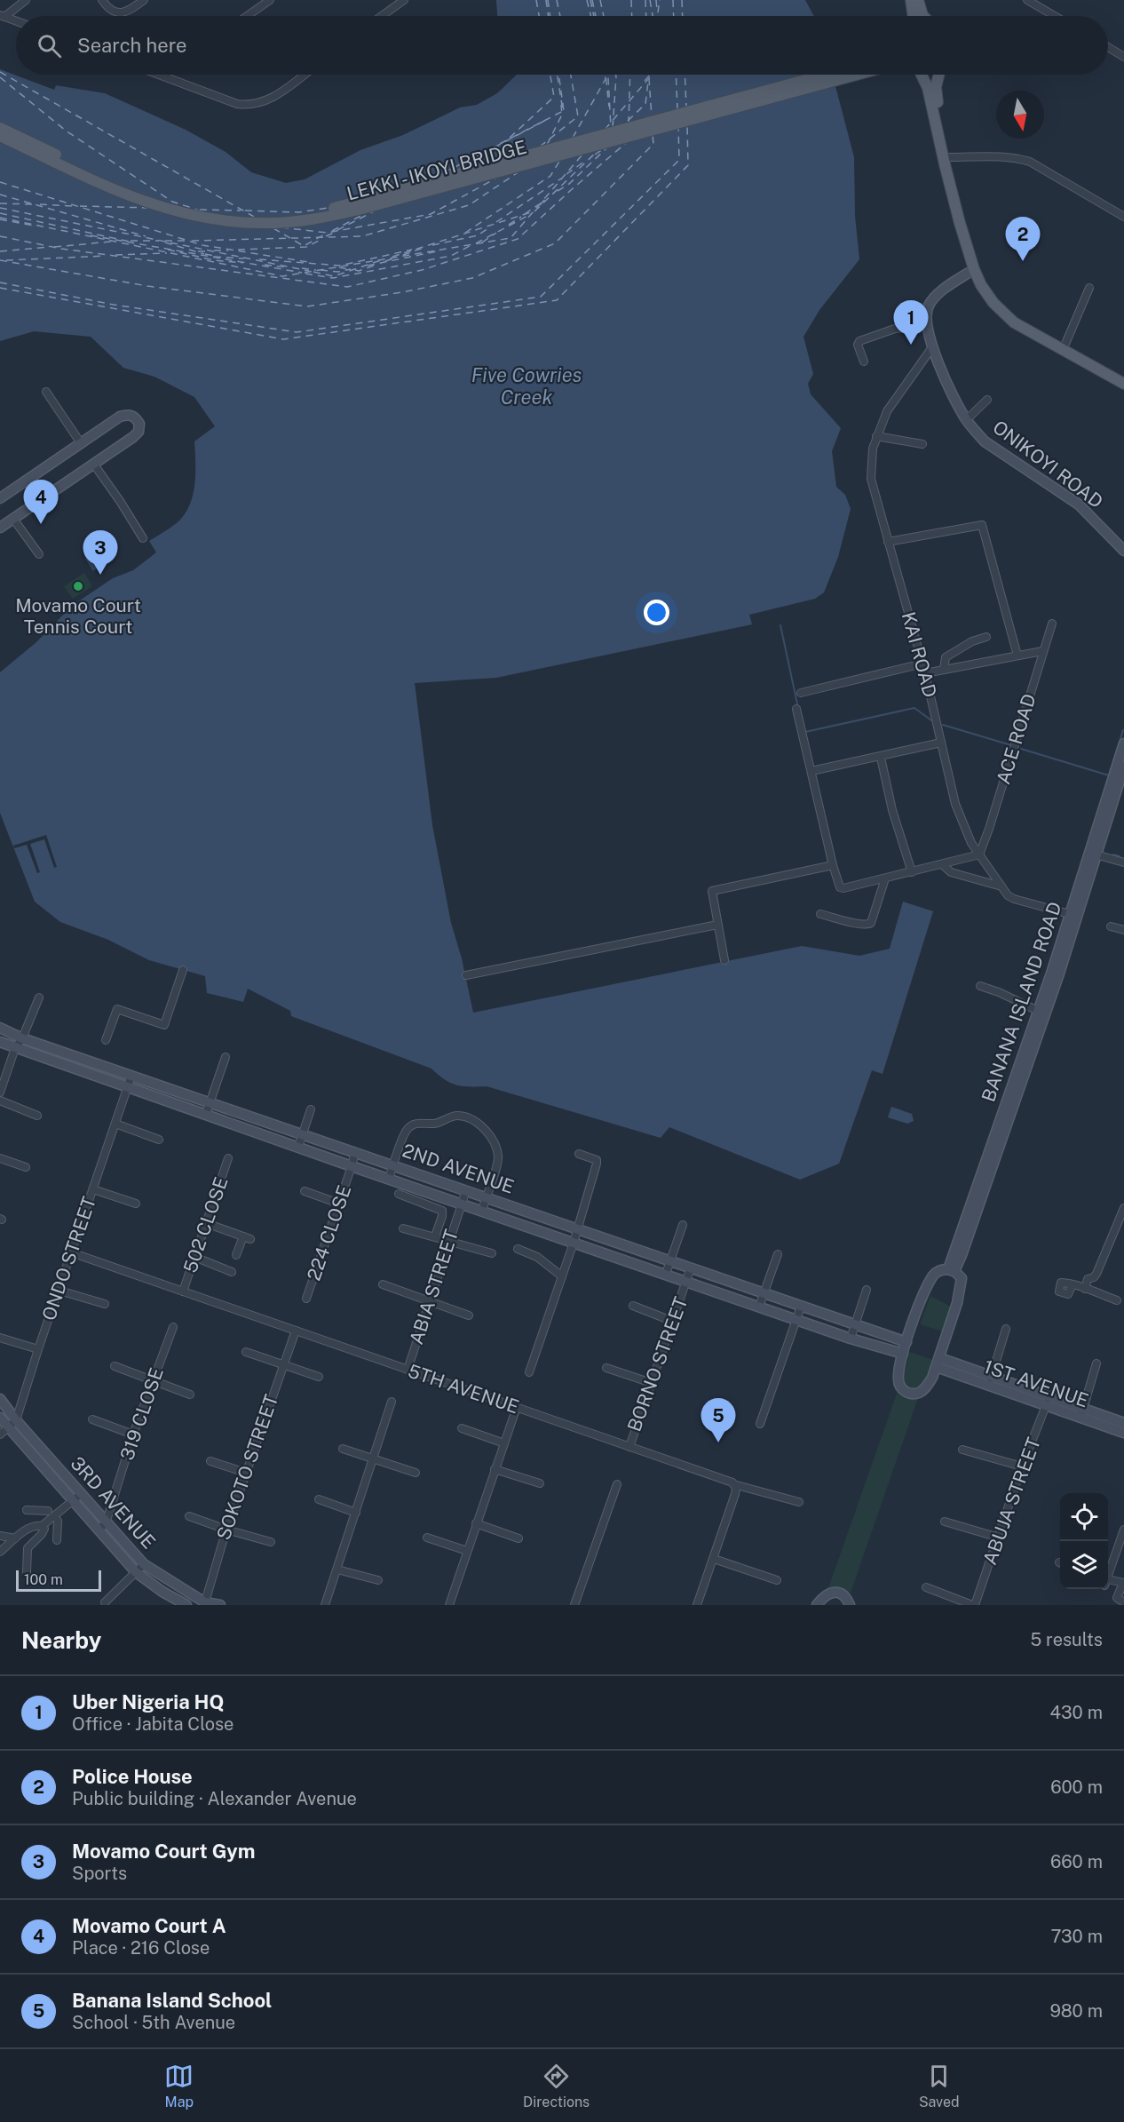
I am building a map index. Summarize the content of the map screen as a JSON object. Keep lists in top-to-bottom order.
{
  "streets": {
    "main road": ["LEKKI - IKOYI BRIDGE"],
    "street": [
      "ONIKOYI ROAD",
      "KAI ROAD",
      "ACE ROAD",
      "BANANA ISLAND ROAD",
      "2ND AVENUE",
      "502 CLOSE",
      "224 CLOSE",
      "ONDO STREET",
      "ABIA STREET",
      "BORNO STREET",
      "1ST AVENUE",
      "5TH AVENUE",
      "319 CLOSE",
      "SOKOTO STREET",
      "ABUJA STREET",
      "3RD AVENUE"
    ]
  },
  "crossings": [
    ["ONIKOYI ROAD", "KAI ROAD"],
    ["KAI ROAD", "ACE ROAD"],
    ["KAI ROAD", "BANANA ISLAND ROAD"],
    ["2ND AVENUE", "224 CLOSE"],
    ["2ND AVENUE", "ONDO STREET"],
    ["2ND AVENUE", "ABIA STREET"],
    ["2ND AVENUE", "BORNO STREET"],
    ["502 CLOSE", "5TH AVENUE"],
    ["ONDO STREET", "5TH AVENUE"],
    ["ONDO STREET", "3RD AVENUE"],
    ["ABIA STREET", "5TH AVENUE"],
    ["BORNO STREET", "5TH AVENUE"],
    ["1ST AVENUE", "ABUJA STREET"],
    ["5TH AVENUE", "SOKOTO STREET"],
    ["319 CLOSE", "3RD AVENUE"],
    ["SOKOTO STREET", "3RD AVENUE"]
  ],
  "water": ["Five Cowries Creek"],
  "places": ["Movamo Court Tennis Court"],
  "scale_bar": "100 m",
  "north": "bottom",
  "page": {
    "search": "Search here",
    "pins": [
      "2",
      "1",
      "4",
      "3",
      "5"
    ],
    "scale": "100 m",
    "heading": ["Nearby", "5 results"],
    "list": [
      {
        "mark": "1",
        "name": "Uber Nigeria HQ",
        "note": "Office · Jabita Close",
        "value": "430 m"
      },
      {
        "mark": "2",
        "name": "Police House",
        "note": "Public building · Alexander Avenue",
        "value": "600 m"
      },
      {
        "mark": "3",
        "name": "Movamo Court Gym",
        "note": "Sports",
        "value": "660 m"
      },
      {
        "mark": "4",
        "name": "Movamo Court A",
        "note": "Place · 216 Close",
        "value": "730 m"
      },
      {
        "mark": "5",
        "name": "Banana Island School",
        "note": "School · 5th Avenue",
        "value": "980 m"
      }
    ],
    "nav": ["Map", "Directions", "Saved"]
  }
}
